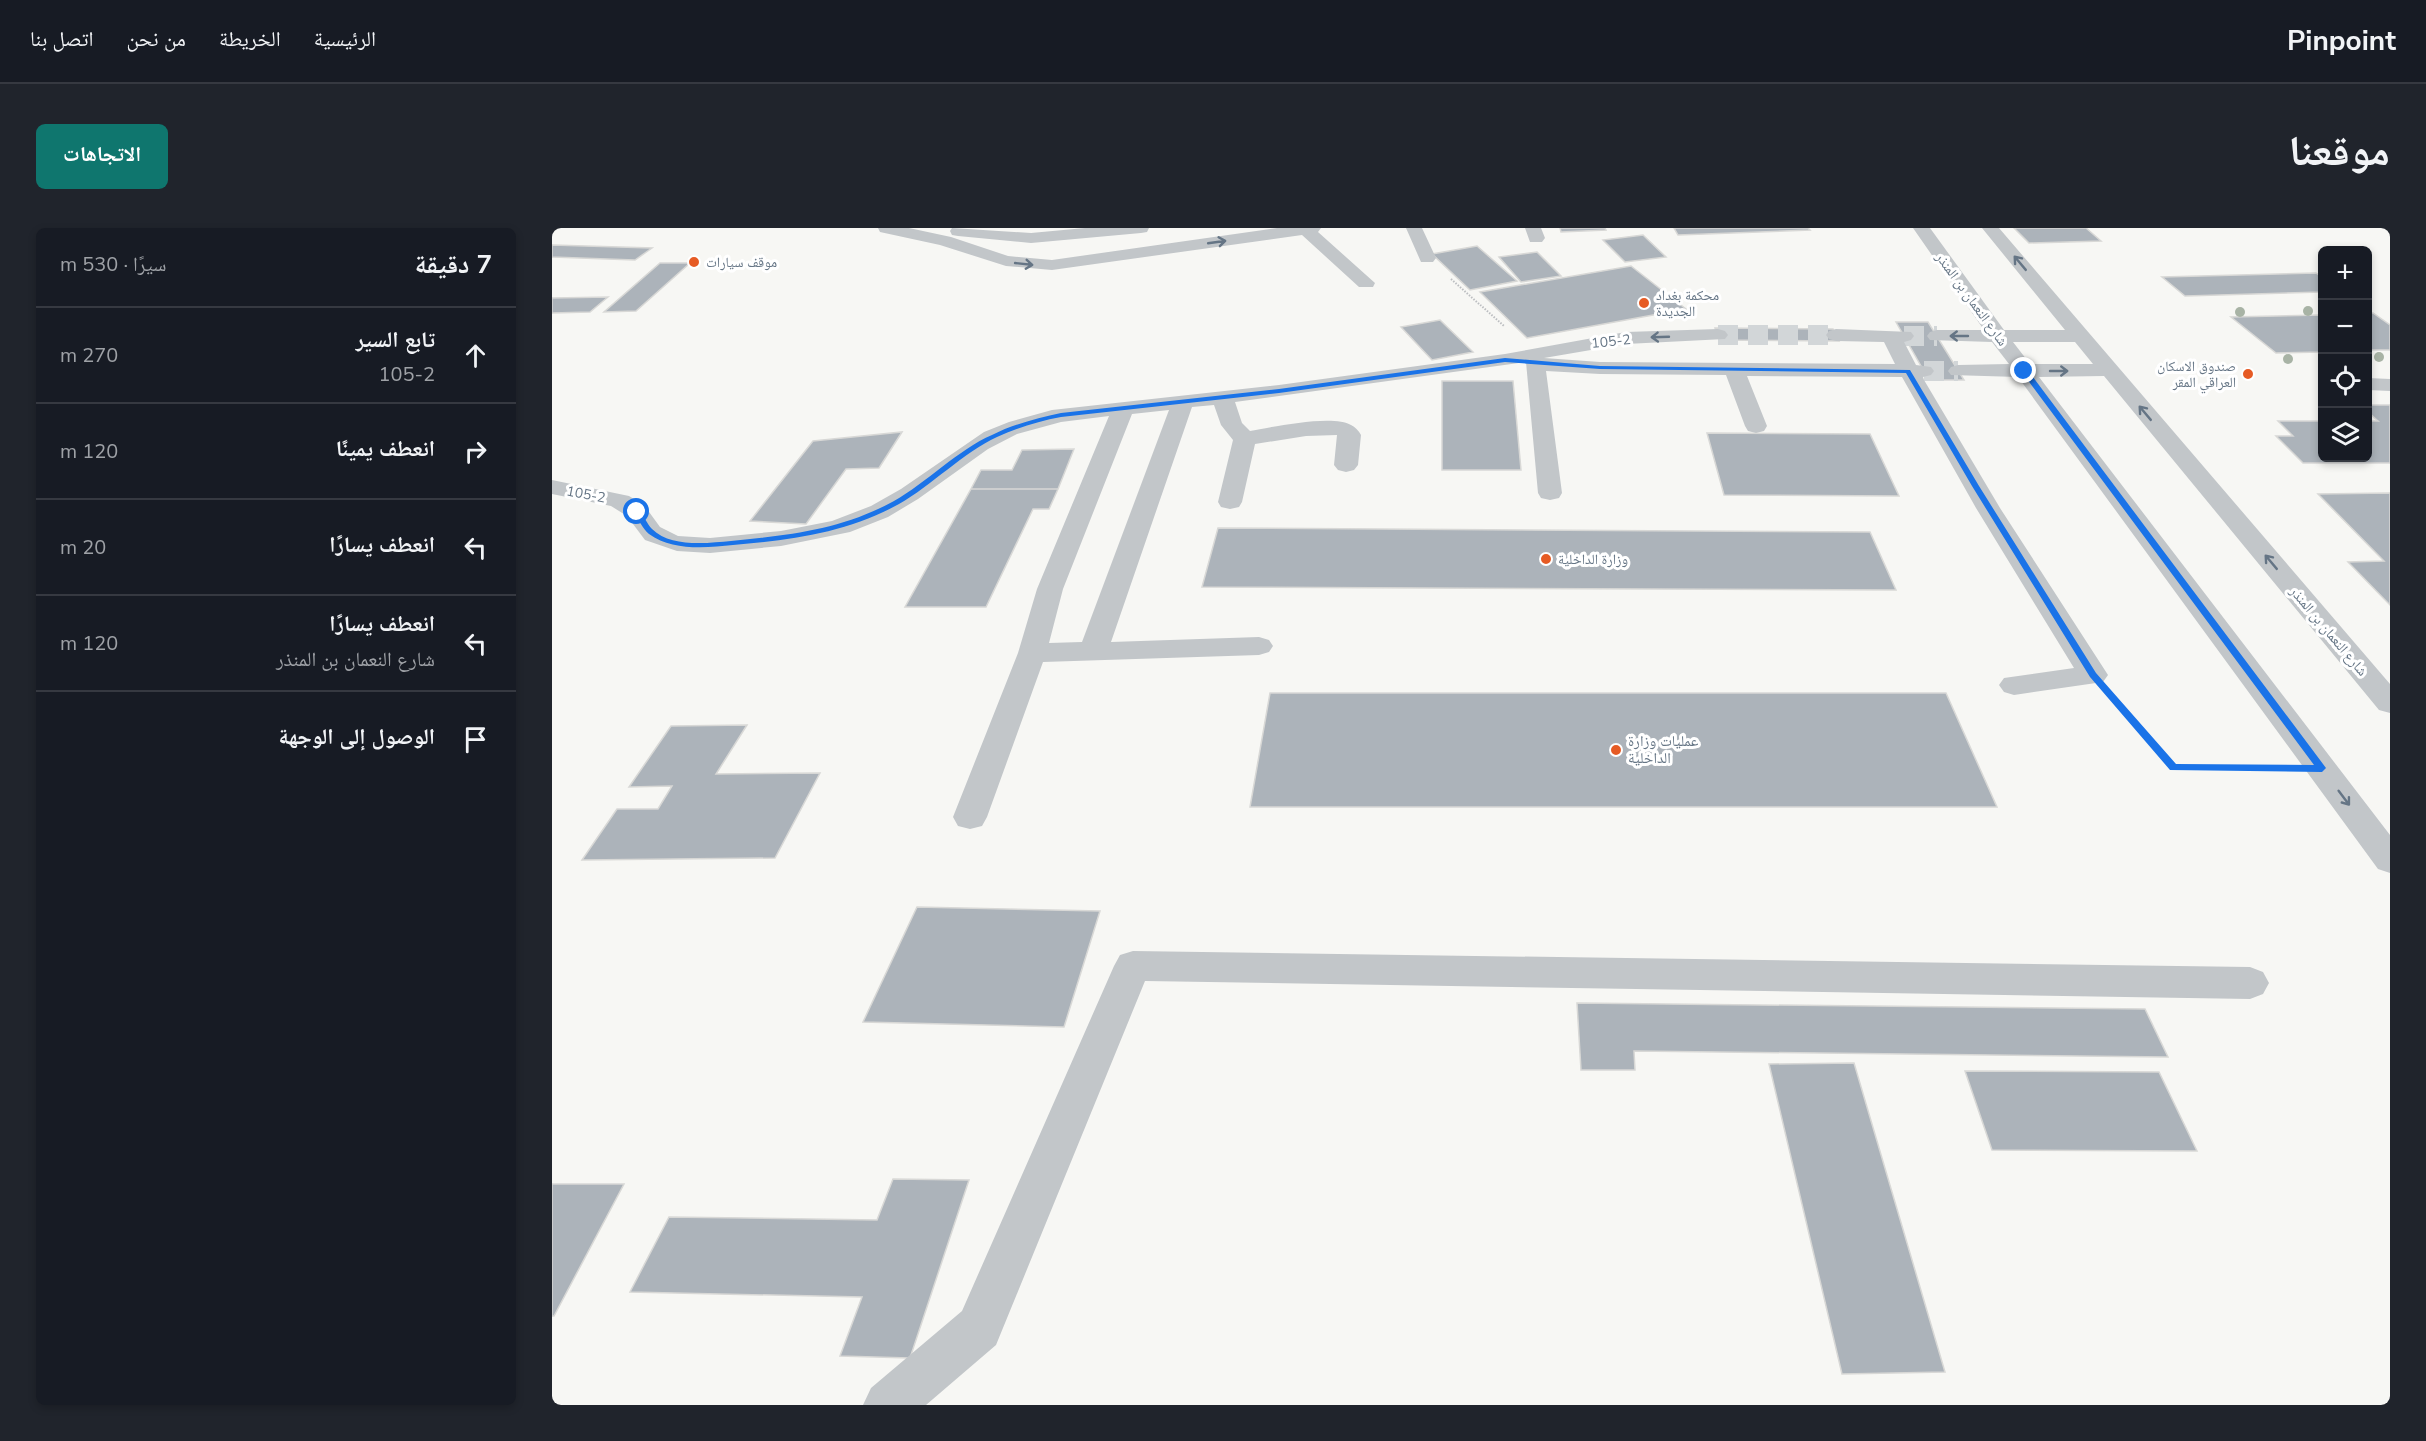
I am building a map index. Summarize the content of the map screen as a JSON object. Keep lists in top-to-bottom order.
{
  "streets": {
    "street": ["شارع النعمان بن المنذر", "105-2"]
  },
  "places": [
    "موقف سيارات",
    "محكمة بغداد الجديدة",
    "صندوق الاسكان العراقي المقر",
    "وزارة الداخلية",
    "عمليات وزارة الداخلية"
  ],
  "page": {
    "header": "Pinpoint",
    "nav": [
      "الرئيسية",
      "الخريطة",
      "من نحن",
      "اتصل بنا"
    ],
    "title": "موقعنا",
    "buttons": "الاتجاهات",
    "heading": ["7 دقيقة", "سيرًا · 530 m"],
    "map_buttons": ["+", "−"],
    "list": [
      ["تابع السير", "105-2", "270 m"],
      ["انعطف يمينًا", "120 m"],
      ["انعطف يسارًا", "20 m"],
      ["انعطف يسارًا", "شارع النعمان بن المنذر", "120 m"],
      "الوصول إلى الوجهة"
    ]
  }
}
